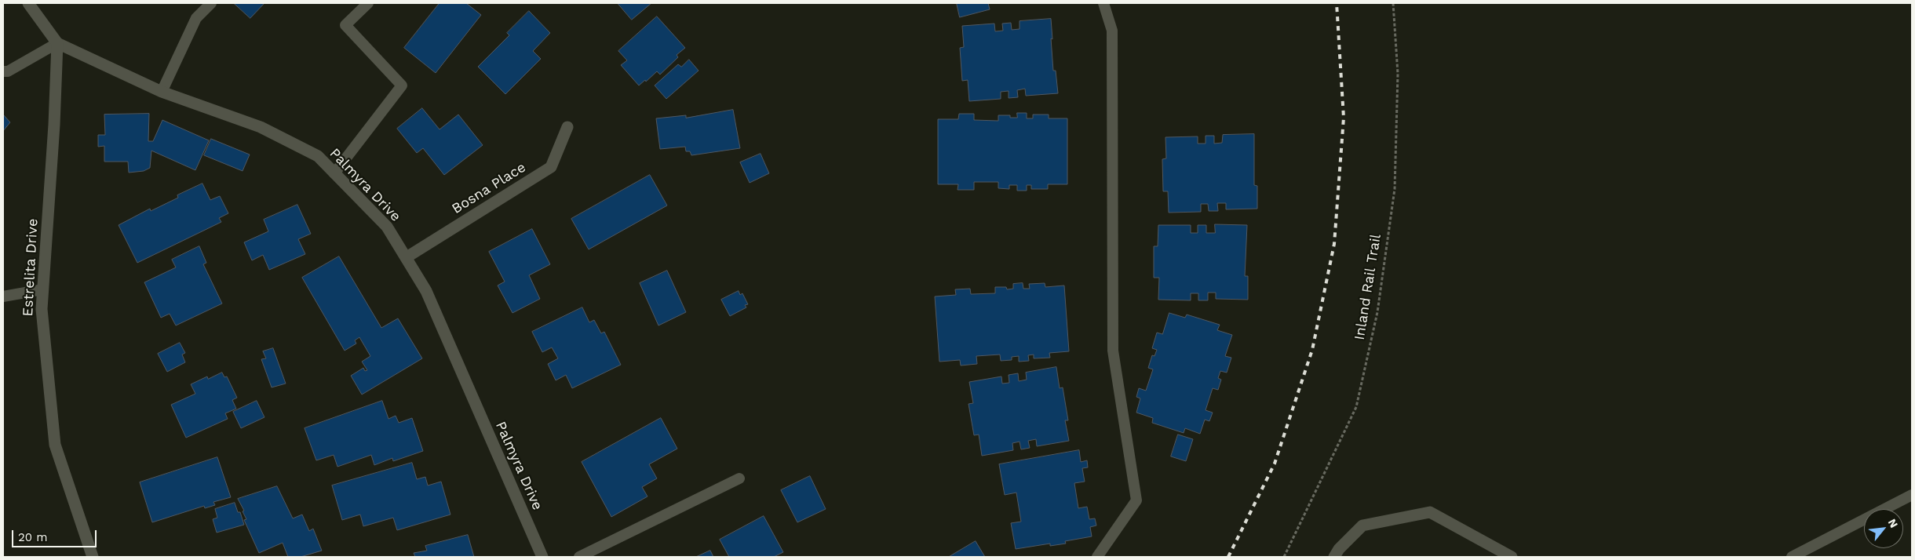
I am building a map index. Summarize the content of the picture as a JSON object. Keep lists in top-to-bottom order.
{
  "streets": {
    "street": ["Palmyra Drive", "Bosna Place", "Estrelita Drive"],
    "path": ["Inland Rail Trail"]
  },
  "crossings": [
    ["Palmyra Drive", "Bosna Place"],
    ["Palmyra Drive", "Estrelita Drive"]
  ],
  "scale_bar": "20 m",
  "north": "top right"
}
